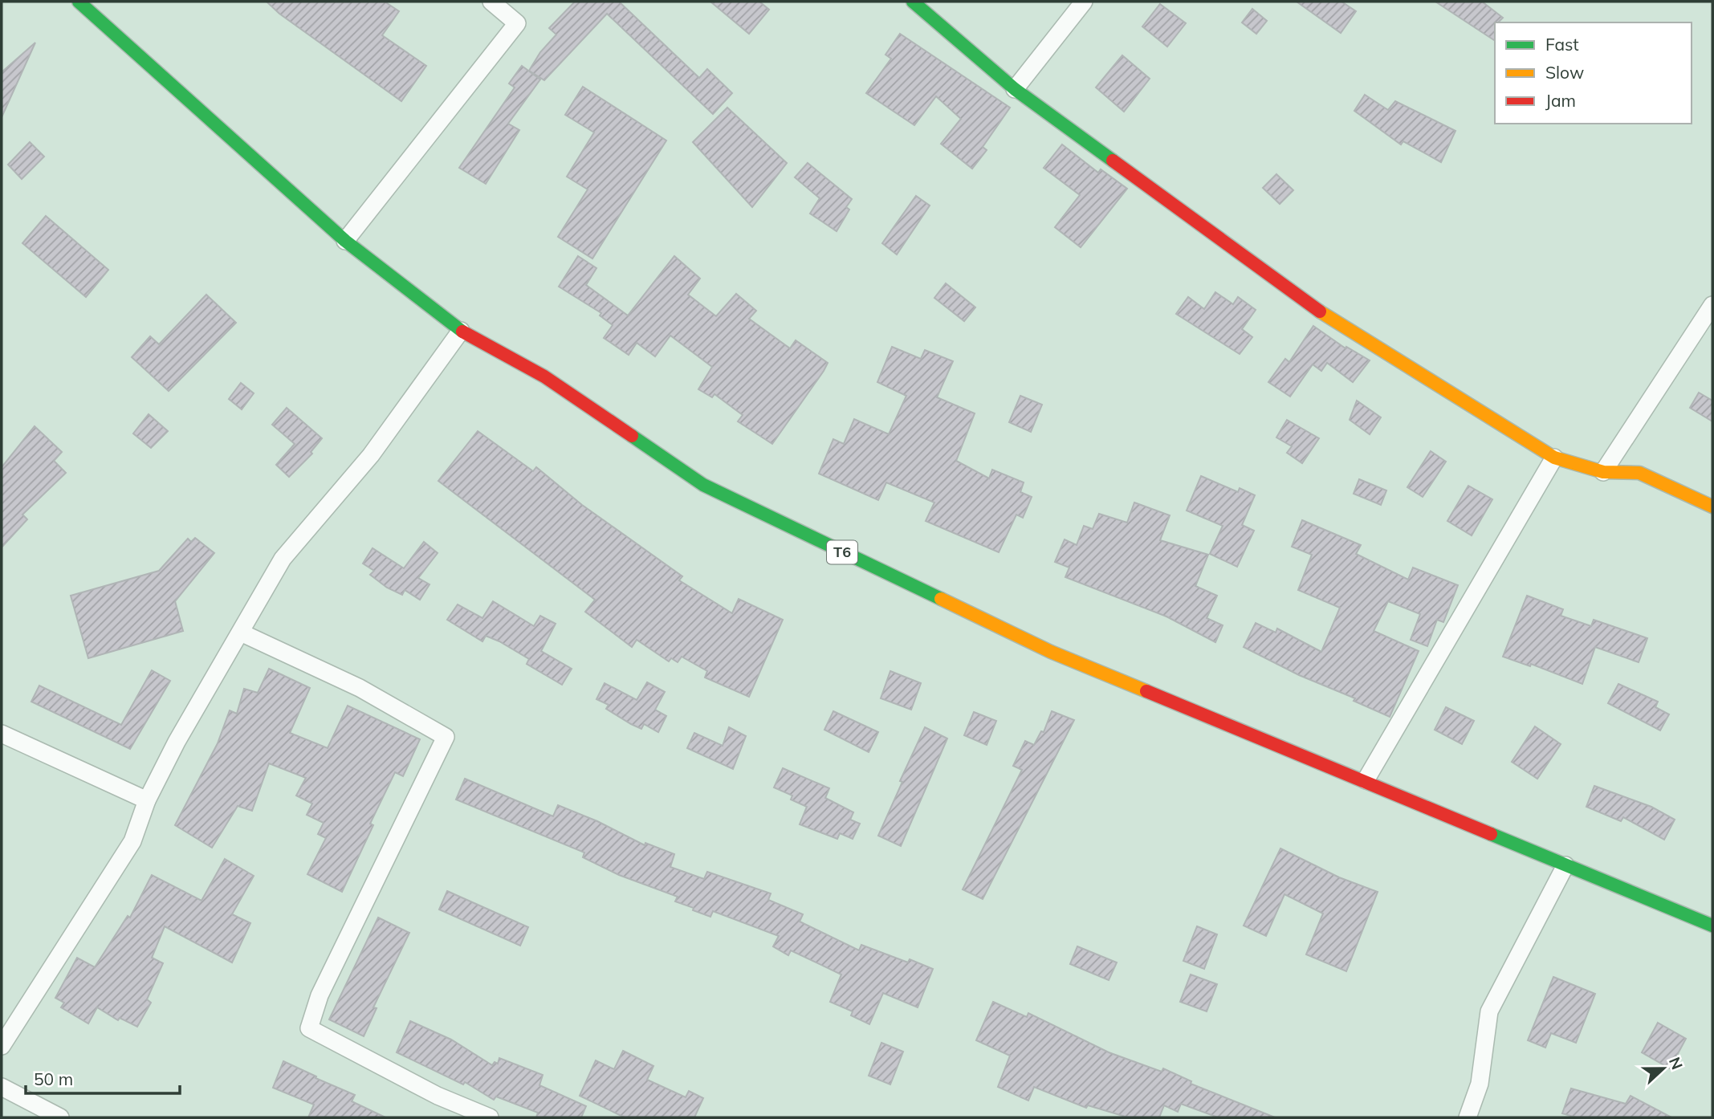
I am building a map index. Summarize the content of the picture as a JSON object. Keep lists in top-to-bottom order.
{
  "streets": {
    "main road": ["T6"]
  },
  "legend": ["Fast", "Slow", "Jam"],
  "scale_bar": "50 m",
  "north": "right"
}
